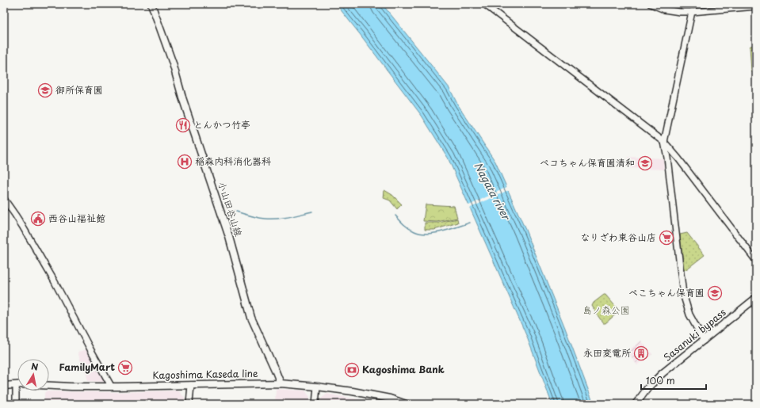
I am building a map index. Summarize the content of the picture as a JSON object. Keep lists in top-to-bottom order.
{
  "streets": {
    "main road": ["小山田谷山線", "Sasanuki bypass", "Kagoshima Kaseda line"]
  },
  "crossings": [
    ["小山田谷山線", "Kagoshima Kaseda line"]
  ],
  "water": ["Nagata river"],
  "parks": ["島ノ森公園"],
  "places": {
    "school or university": ["御所保育園", "ペコちゃん保育園清和", "ぺこちゃん保育園"],
    "restaurant": ["とんかつ竹亭"],
    "hospital": ["稲森内科消化器科"],
    "public building": ["西谷山福祉館"],
    "supermarket": ["なりざわ東谷山店", "FamilyMart"],
    "building": ["永田変電所"],
    "bank": ["Kagoshima Bank"]
  },
  "scale_bar": "100 m",
  "north": "top"
}
